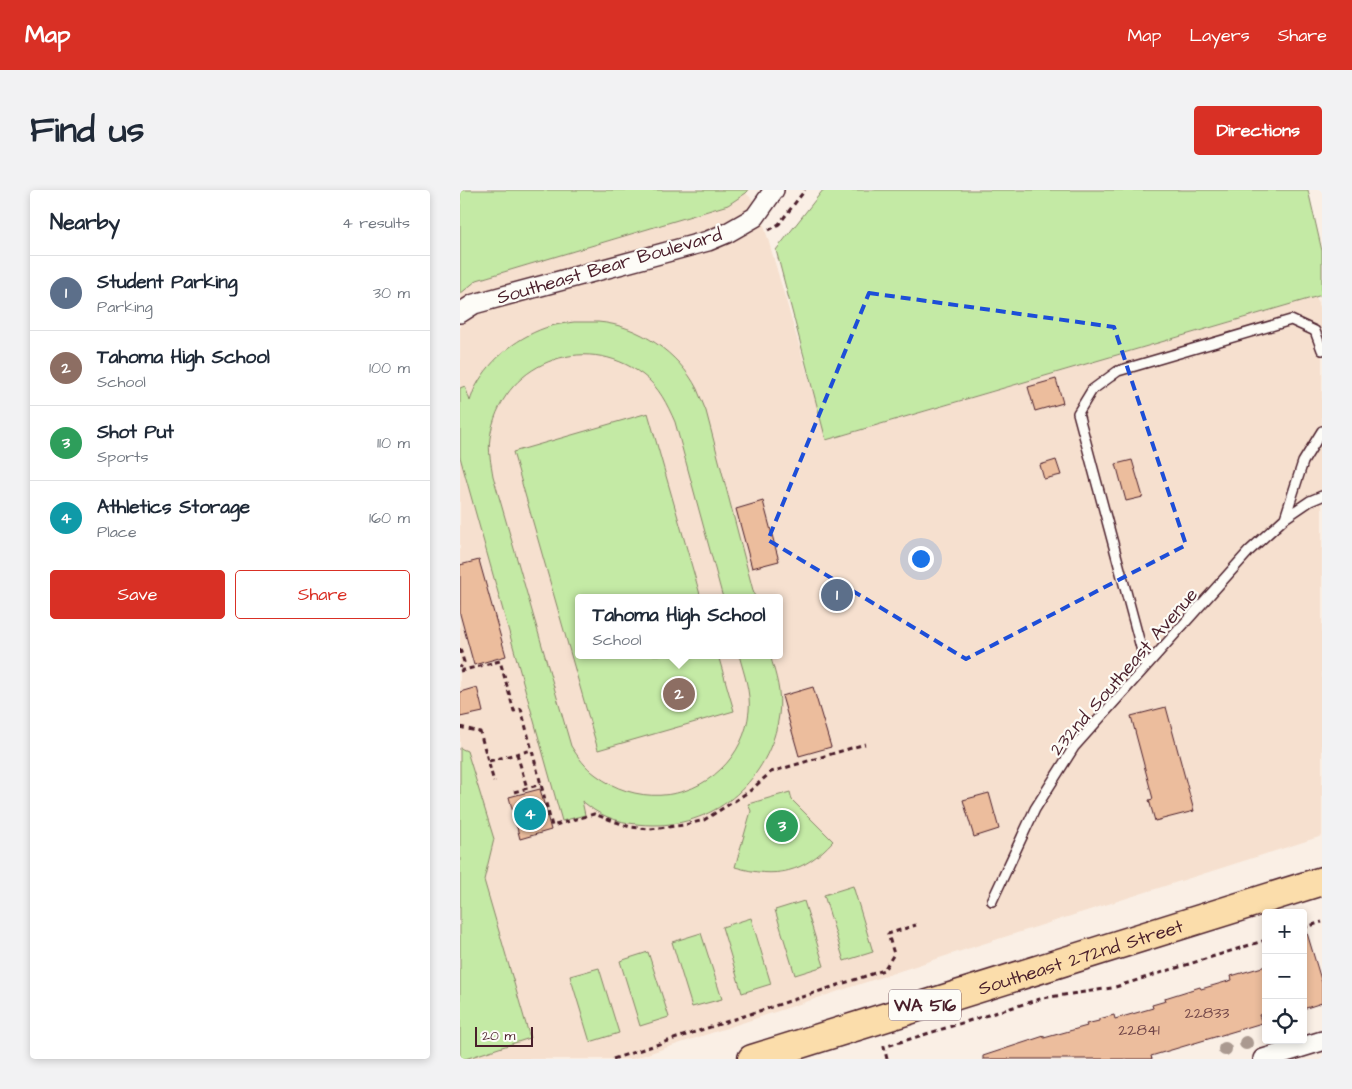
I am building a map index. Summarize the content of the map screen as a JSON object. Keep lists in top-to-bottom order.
{
  "streets": {
    "main road": ["Southeast 272nd Street", "WA 516"],
    "street": ["Southeast Bear Boulevard"],
    "lane": ["232nd Southeast Avenue"]
  },
  "house_numbers": ["22833", "22841"],
  "scale_bar": "20 m",
  "page": {
    "header": "Map",
    "nav": ["Map", "Layers", "Share"],
    "title": "Find us",
    "buttons": [
      "Directions",
      ["Save", "Share"]
    ],
    "heading": ["Nearby", "4 results"],
    "list": [
      {
        "mark": "1",
        "name": "Student Parking",
        "note": "Parking",
        "value": "30 m"
      },
      {
        "mark": "2",
        "name": "Tahoma High School",
        "note": "School",
        "value": "100 m"
      },
      {
        "mark": "3",
        "name": "Shot Put",
        "note": "Sports",
        "value": "110 m"
      },
      {
        "mark": "4",
        "name": "Athletics Storage",
        "note": "Place",
        "value": "160 m"
      }
    ],
    "pins": [
      "1",
      "2",
      "4",
      "3"
    ],
    "popup": ["Tahoma High School", "School"],
    "map_buttons": ["+", "−"],
    "scale": "20 m"
  }
}
